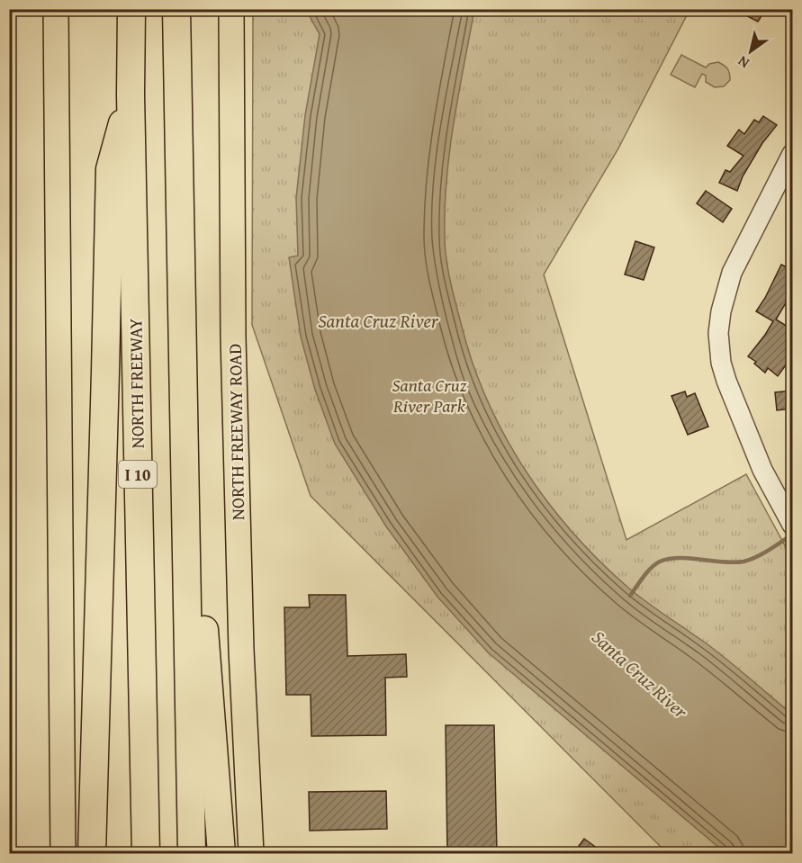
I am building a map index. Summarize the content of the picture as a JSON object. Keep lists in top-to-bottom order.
{
  "streets": {
    "highway": ["NORTH FREEWAY", "I 10"],
    "main road": ["NORTH FREEWAY ROAD"]
  },
  "water": ["Santa Cruz River"],
  "parks": ["Santa Cruz River Park"],
  "north": "bottom left"
}
